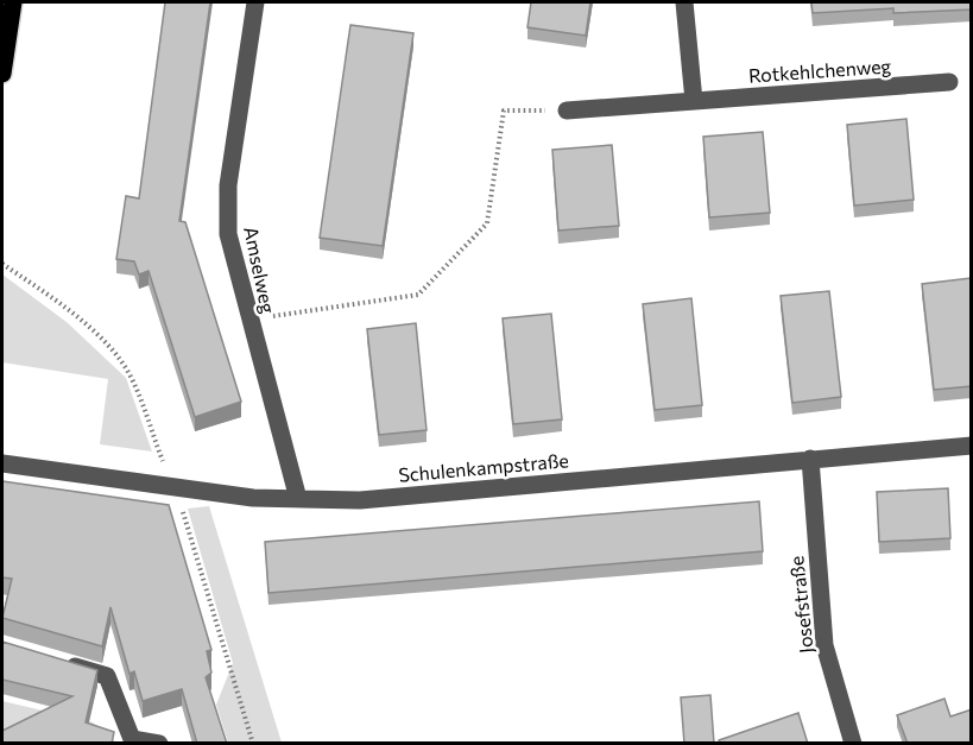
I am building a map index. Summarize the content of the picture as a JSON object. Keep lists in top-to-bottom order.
{
  "streets": {
    "street": [
      "Rotkehlchenweg",
      "Amselweg",
      "Schulenkampstraße",
      "Josefstraße"
    ]
  },
  "crossings": [
    ["Amselweg", "Schulenkampstraße"],
    ["Schulenkampstraße", "Josefstraße"]
  ]
}
